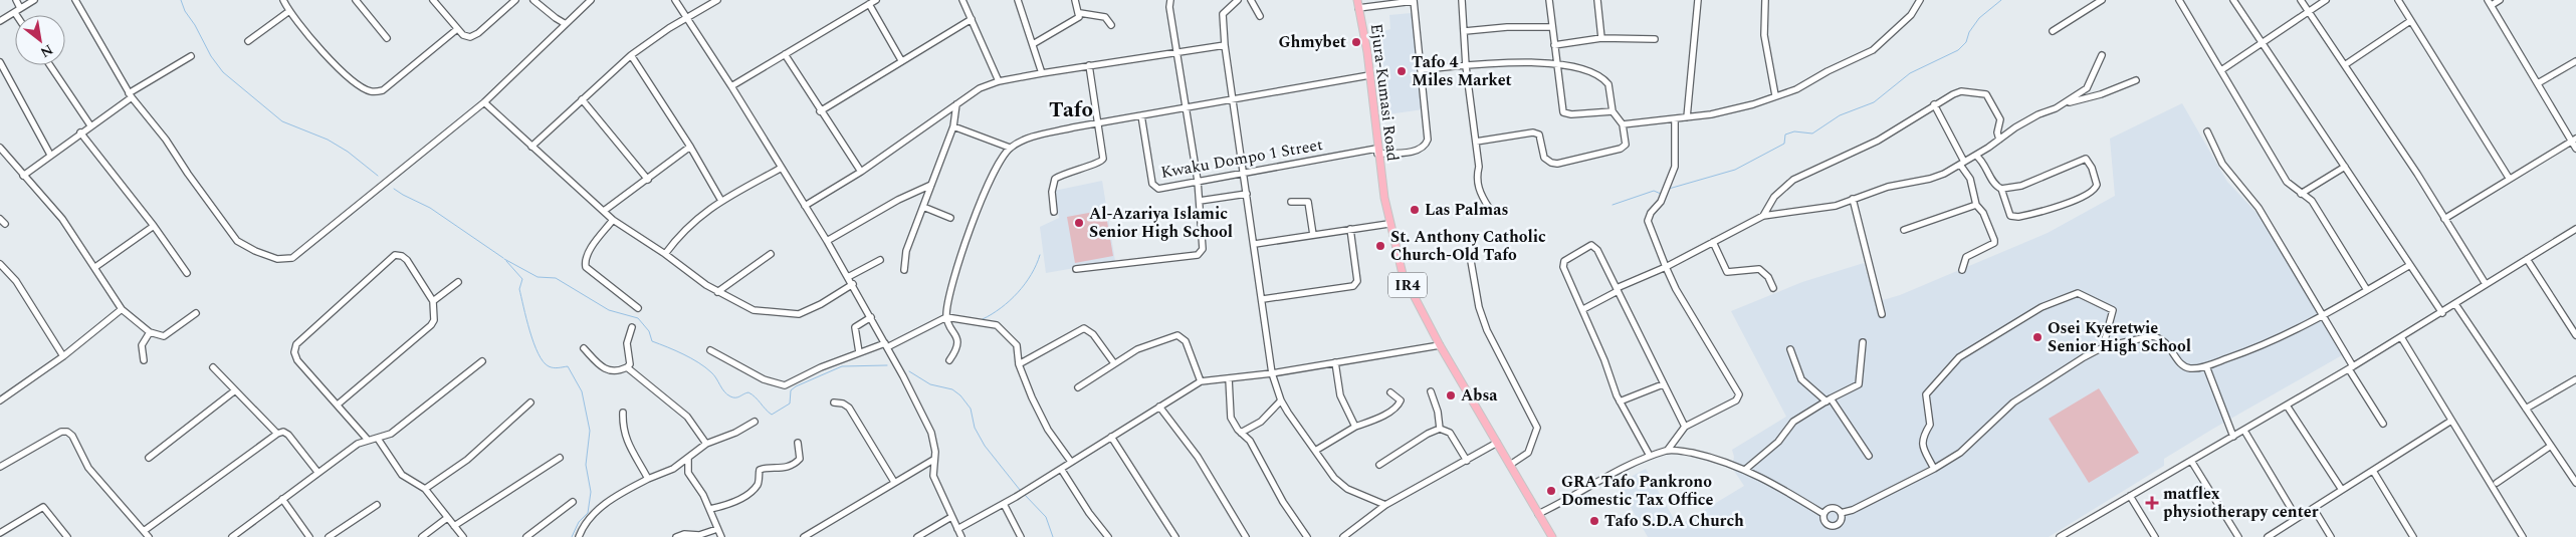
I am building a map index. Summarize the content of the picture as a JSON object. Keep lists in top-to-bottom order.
{
  "streets": {
    "main road": ["Ejura-Kumasi Road", "IR4"],
    "street": ["Kwaku Dompo 1 Street"]
  },
  "crossings": [
    ["Ejura-Kumasi Road", "Kwaku Dompo 1 Street"]
  ],
  "districts": ["Tafo"],
  "places": {
    "other": [
      "Ghmybet",
      "Tafo 4 Miles Market",
      "Las Palmas",
      "Al-Azariya Islamic Senior High School",
      "St. Anthony Catholic Church-Old Tafo",
      "Osei Kyeretwie Senior High School",
      "Absa",
      "GRA Tafo Pankrono Domestic Tax Office",
      "Tafo S.D.A Church"
    ],
    "health": ["matflex physiotherapy center"]
  },
  "north": "bottom right"
}
